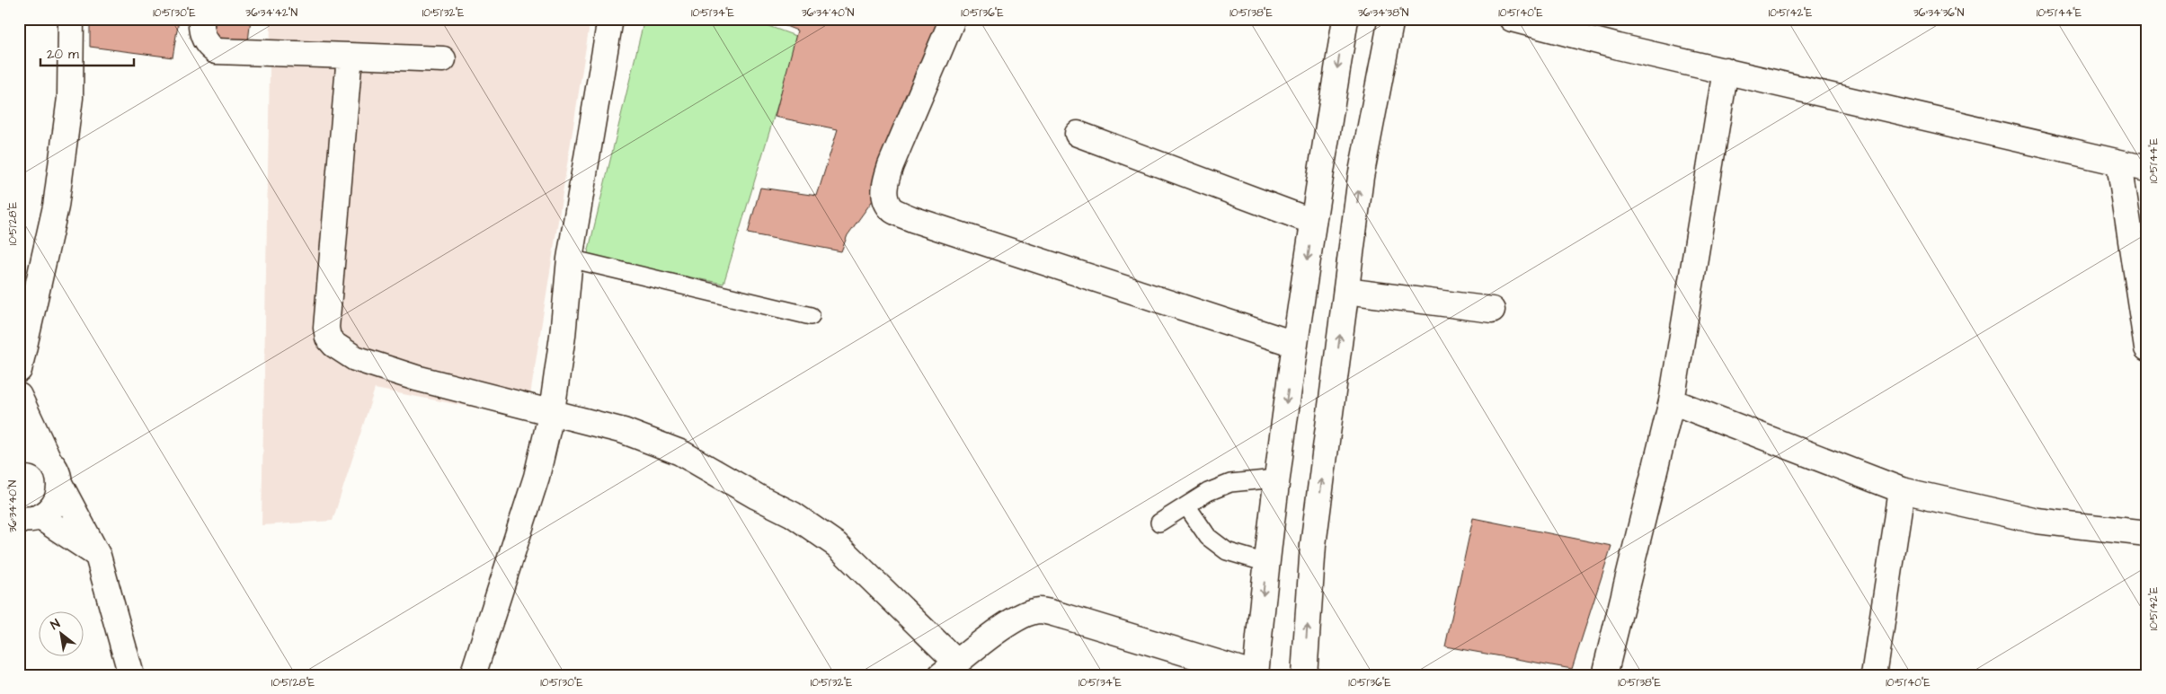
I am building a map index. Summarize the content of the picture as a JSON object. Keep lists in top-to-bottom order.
{
  "scale_bar": "20 m",
  "north": "top left",
  "coordinates": [
    "10°51'30\"E",
    "36°34'42\"N",
    "10°51'32\"E",
    "10°51'34\"E",
    "36°34'40\"N",
    "10°51'36\"E",
    "10°51'38\"E",
    "36°34'38\"N",
    "10°51'40\"E",
    "10°51'42\"E",
    "36°34'36\"N",
    "10°51'44\"E",
    "10°51'28\"E"
  ]
}
